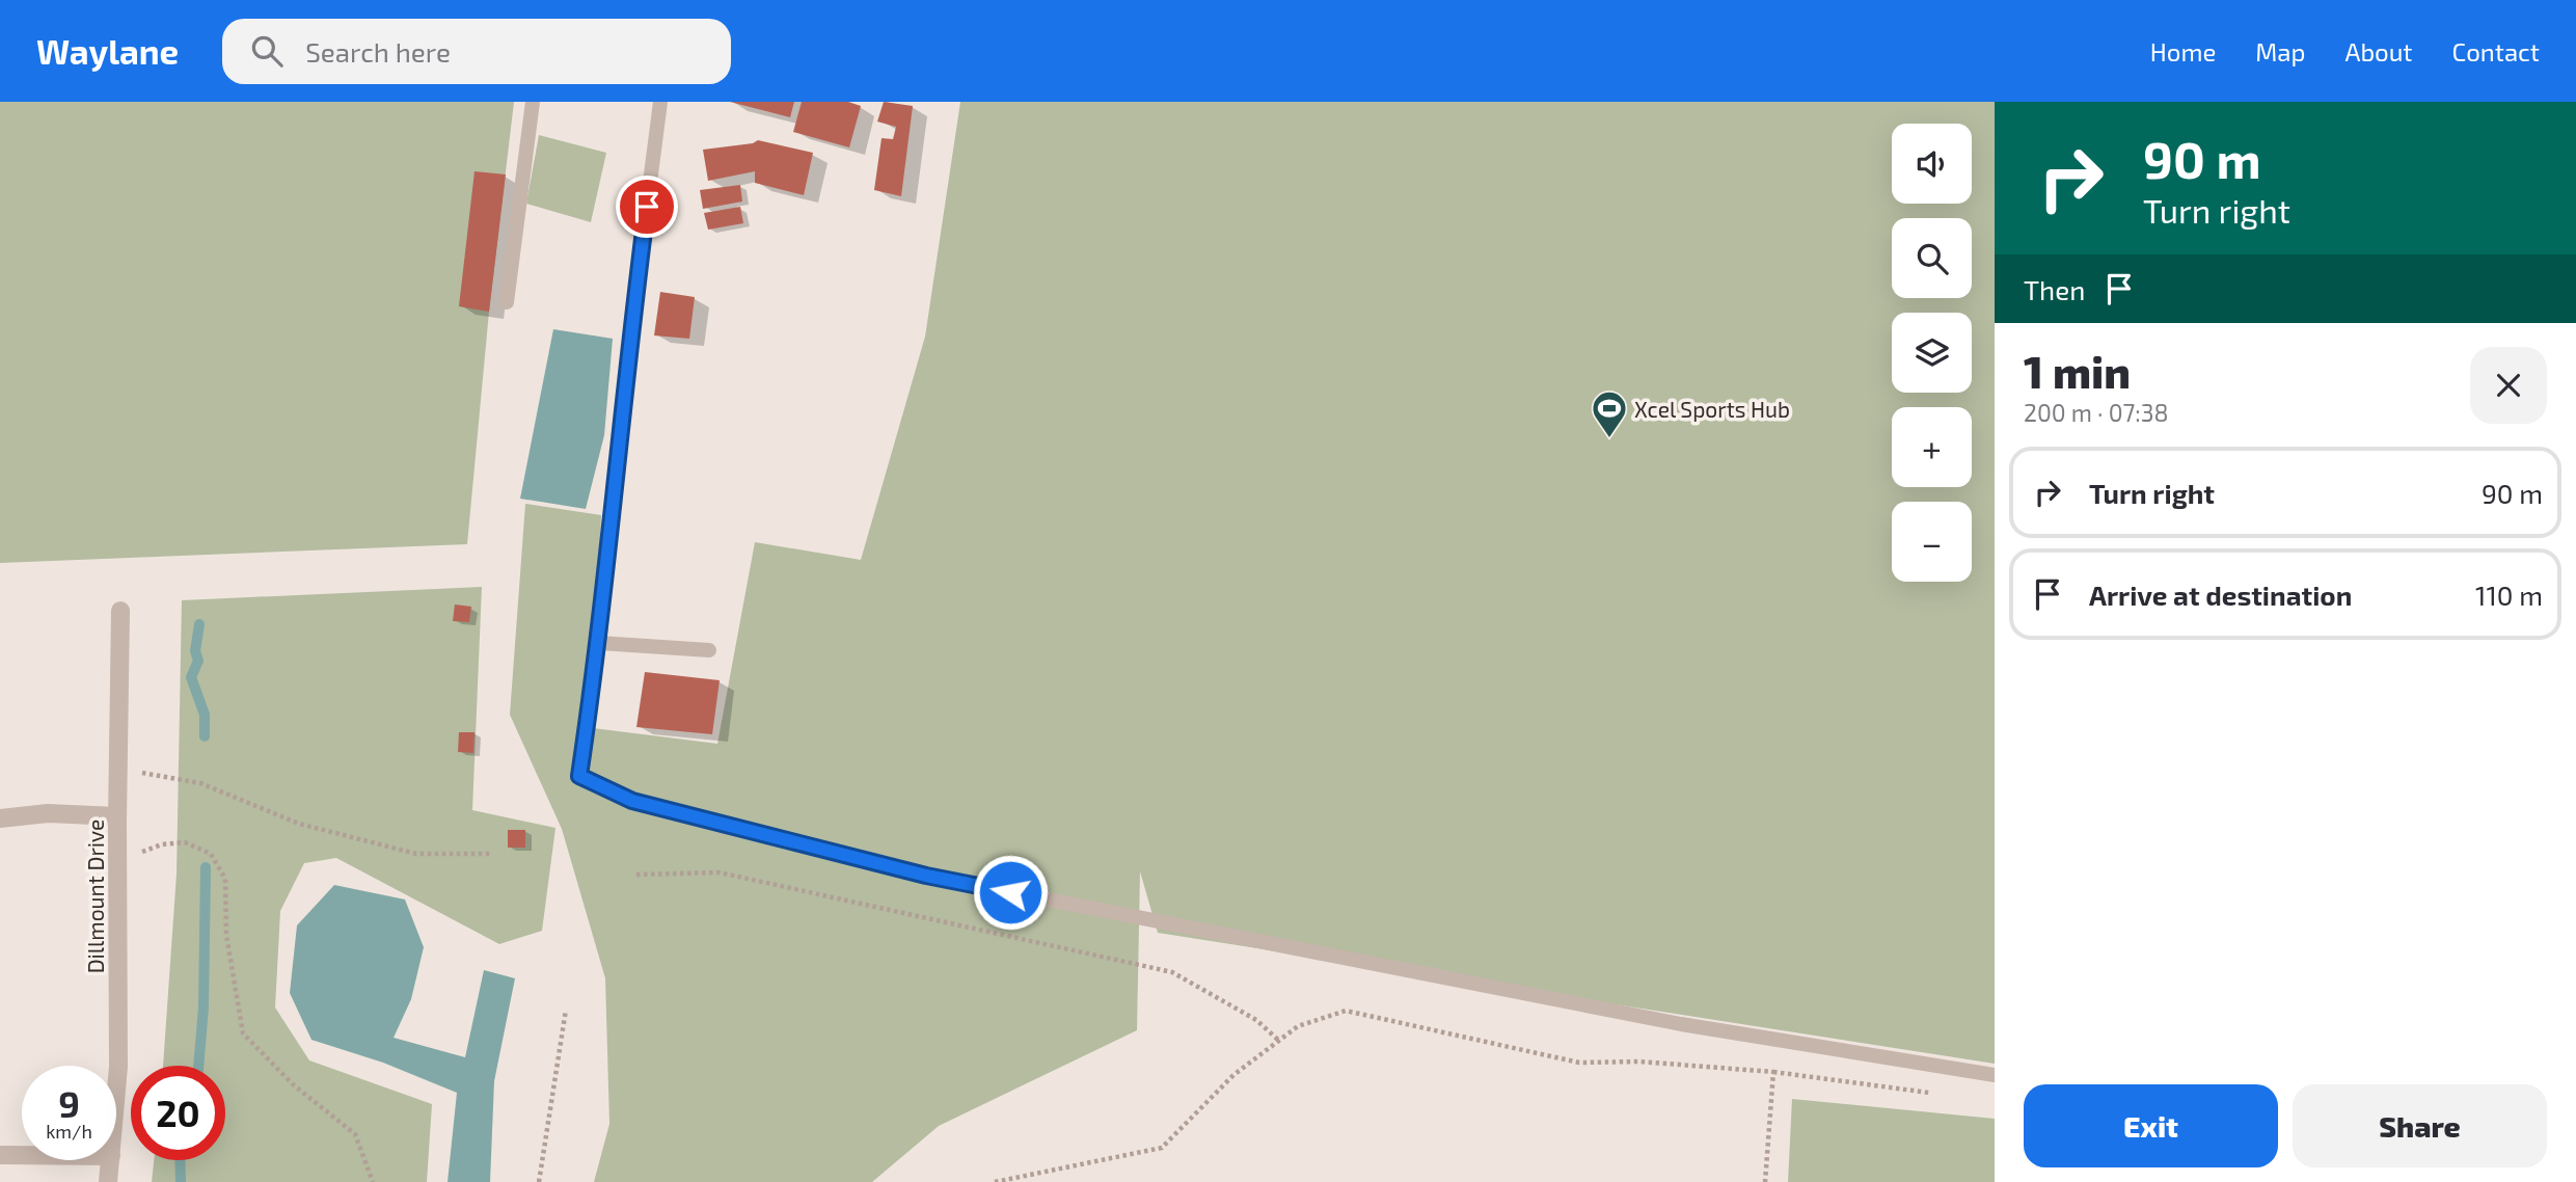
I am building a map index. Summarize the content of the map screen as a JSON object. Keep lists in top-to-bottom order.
{
  "streets": {
    "street": ["Dillmount Drive"]
  },
  "places": {
    "sports": ["Xcel Sports Hub"]
  },
  "page": {
    "header": "Waylane",
    "search": "Search here",
    "nav": [
      "Home",
      "Map",
      "About",
      "Contact"
    ],
    "turn": ["90 m", "Turn right"],
    "map_buttons": ["+", "−"],
    "then": "Then",
    "heading": ["1 min", "200 m · 07:38"],
    "list": [
      {
        "name": "Turn right",
        "value": "90 m"
      },
      {
        "name": "Arrive at destination",
        "value": "110 m"
      }
    ],
    "speed": "9 km/h",
    "limit": "20",
    "buttons": ["Exit", "Share"]
  }
}
